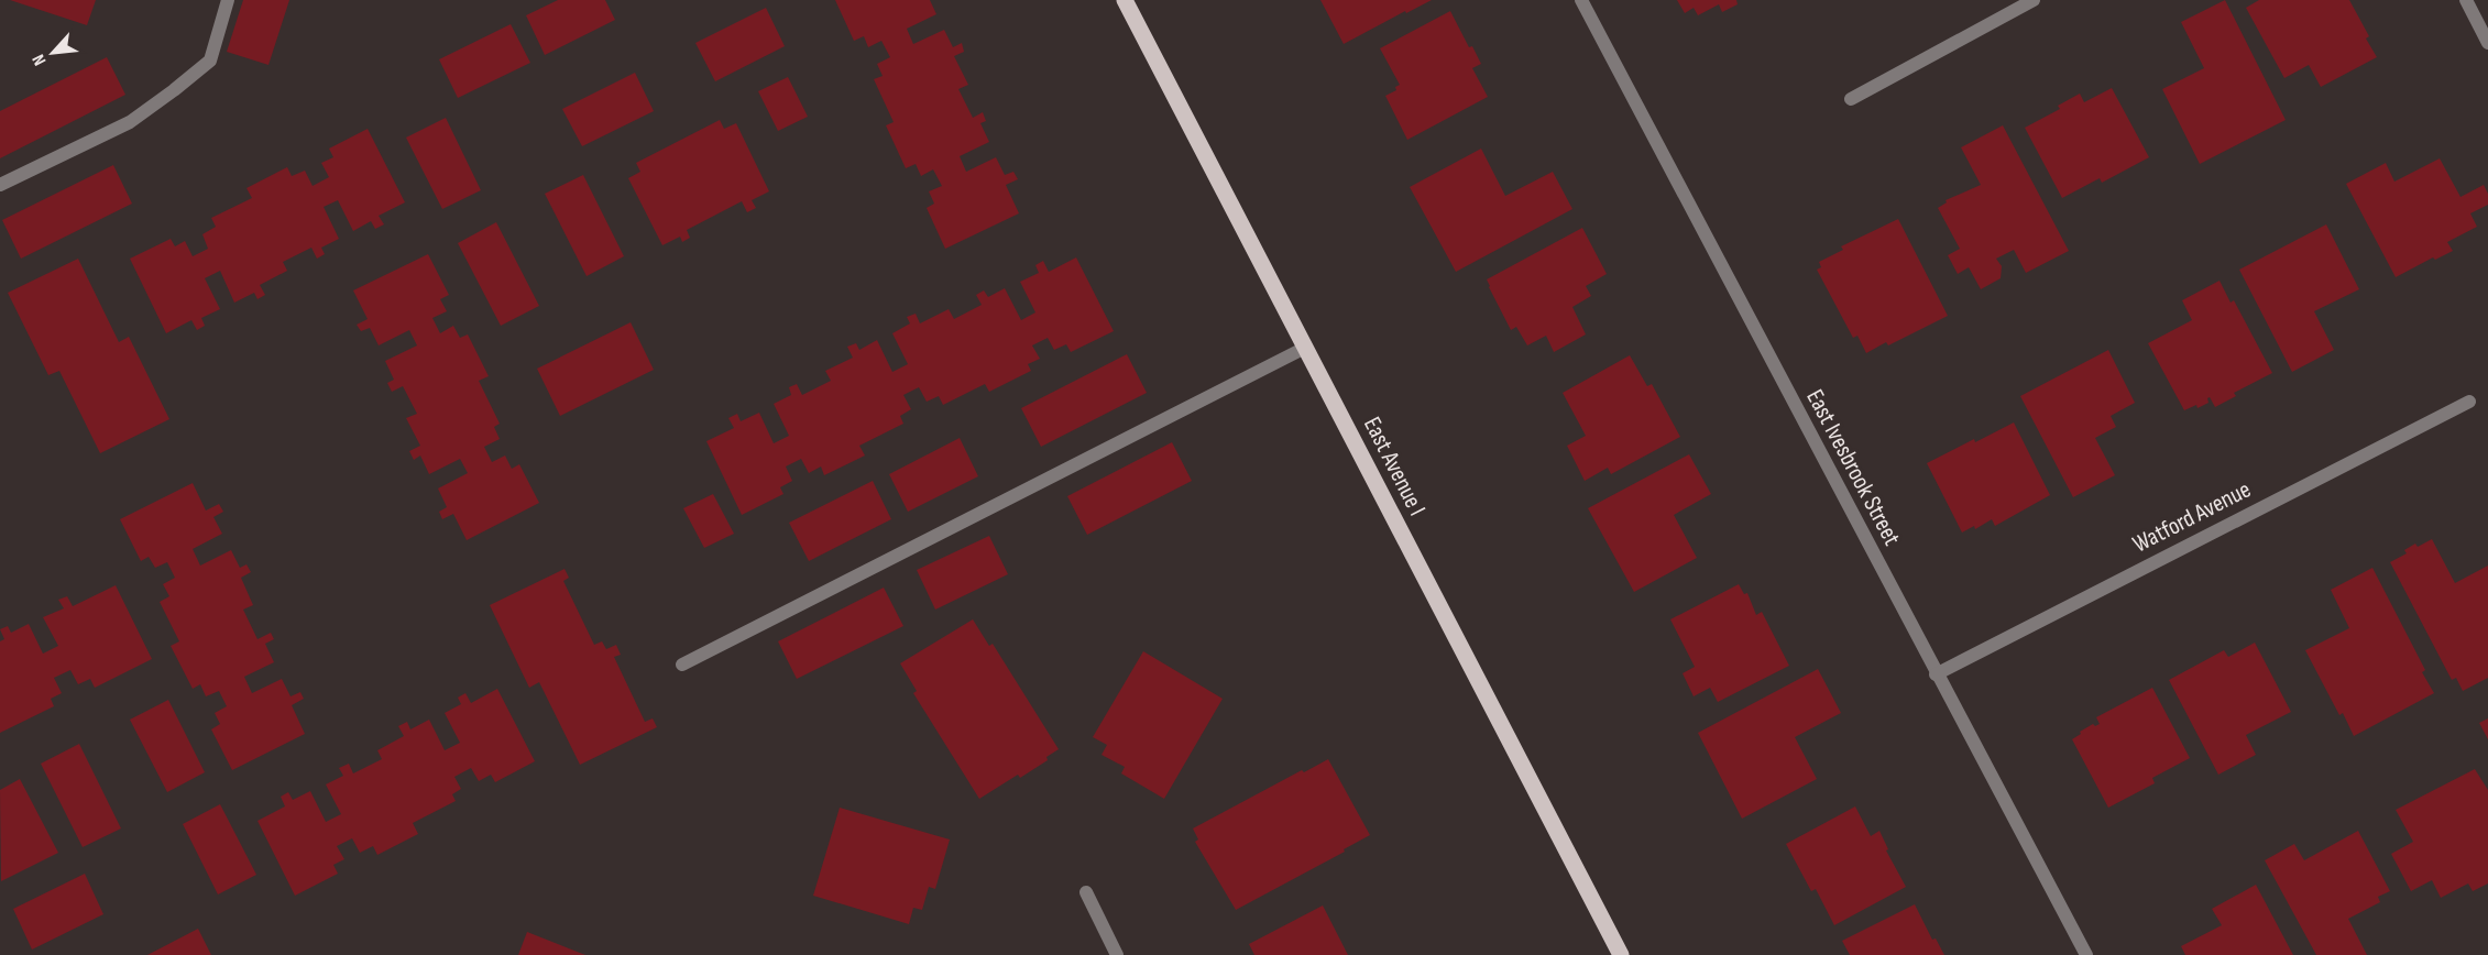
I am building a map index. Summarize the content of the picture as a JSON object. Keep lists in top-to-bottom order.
{
  "streets": {
    "main road": ["East Avenue I"],
    "street": ["East Ivesbrook Street", "Watford Avenue"]
  },
  "crossings": [
    ["East Ivesbrook Street", "Watford Avenue"]
  ],
  "north": "bottom left"
}
